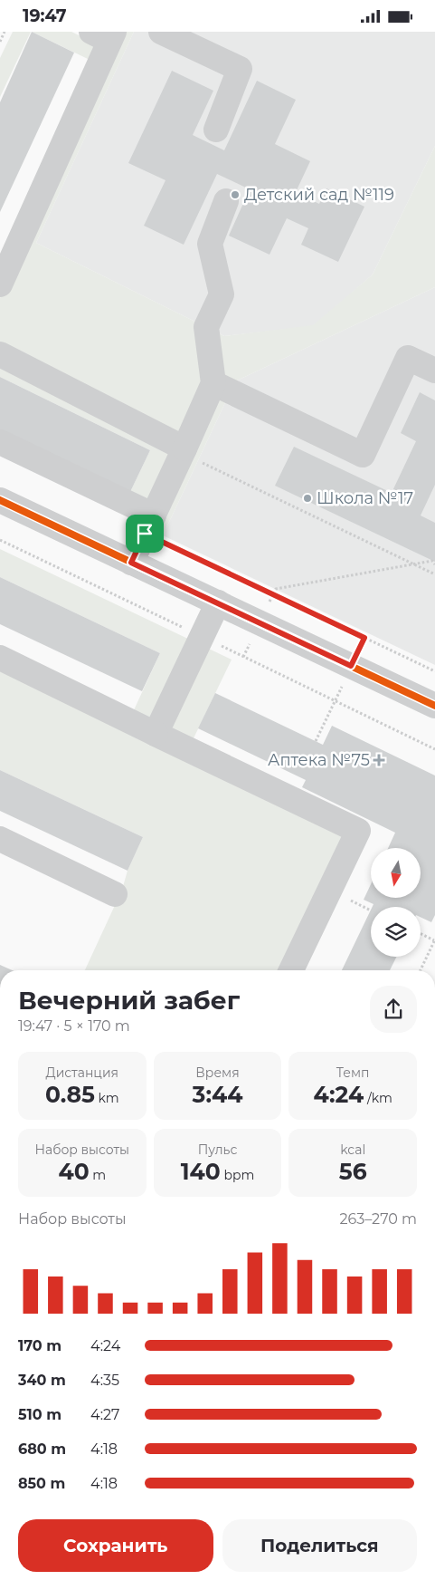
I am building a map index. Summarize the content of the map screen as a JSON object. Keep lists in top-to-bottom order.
{
  "places": {
    "other": ["Детский сад №119", "Школа №17"],
    "health": ["Аптека №75"]
  },
  "north": "bottom",
  "page": {
    "status": "19:47",
    "heading": ["Вечерний забег", "19:47 · 5 × 170 m"],
    "stats": [
      ["Дистанция", "0.85 km"],
      ["Время", "3:44"],
      ["Темп", "4:24 /km"],
      ["Набор высоты", "40 m"],
      ["Пульс", "140 bpm"],
      ["kcal", "56"]
    ],
    "chart": ["Набор высоты", "263–270 m"],
    "list": [
      {
        "name": "170 m",
        "note": "4:24"
      },
      {
        "name": "340 m",
        "note": "4:35"
      },
      {
        "name": "510 m",
        "note": "4:27"
      },
      {
        "name": "680 m",
        "note": "4:18"
      },
      {
        "name": "850 m",
        "note": "4:18"
      }
    ],
    "buttons": ["Сохранить", "Поделиться"]
  }
}
